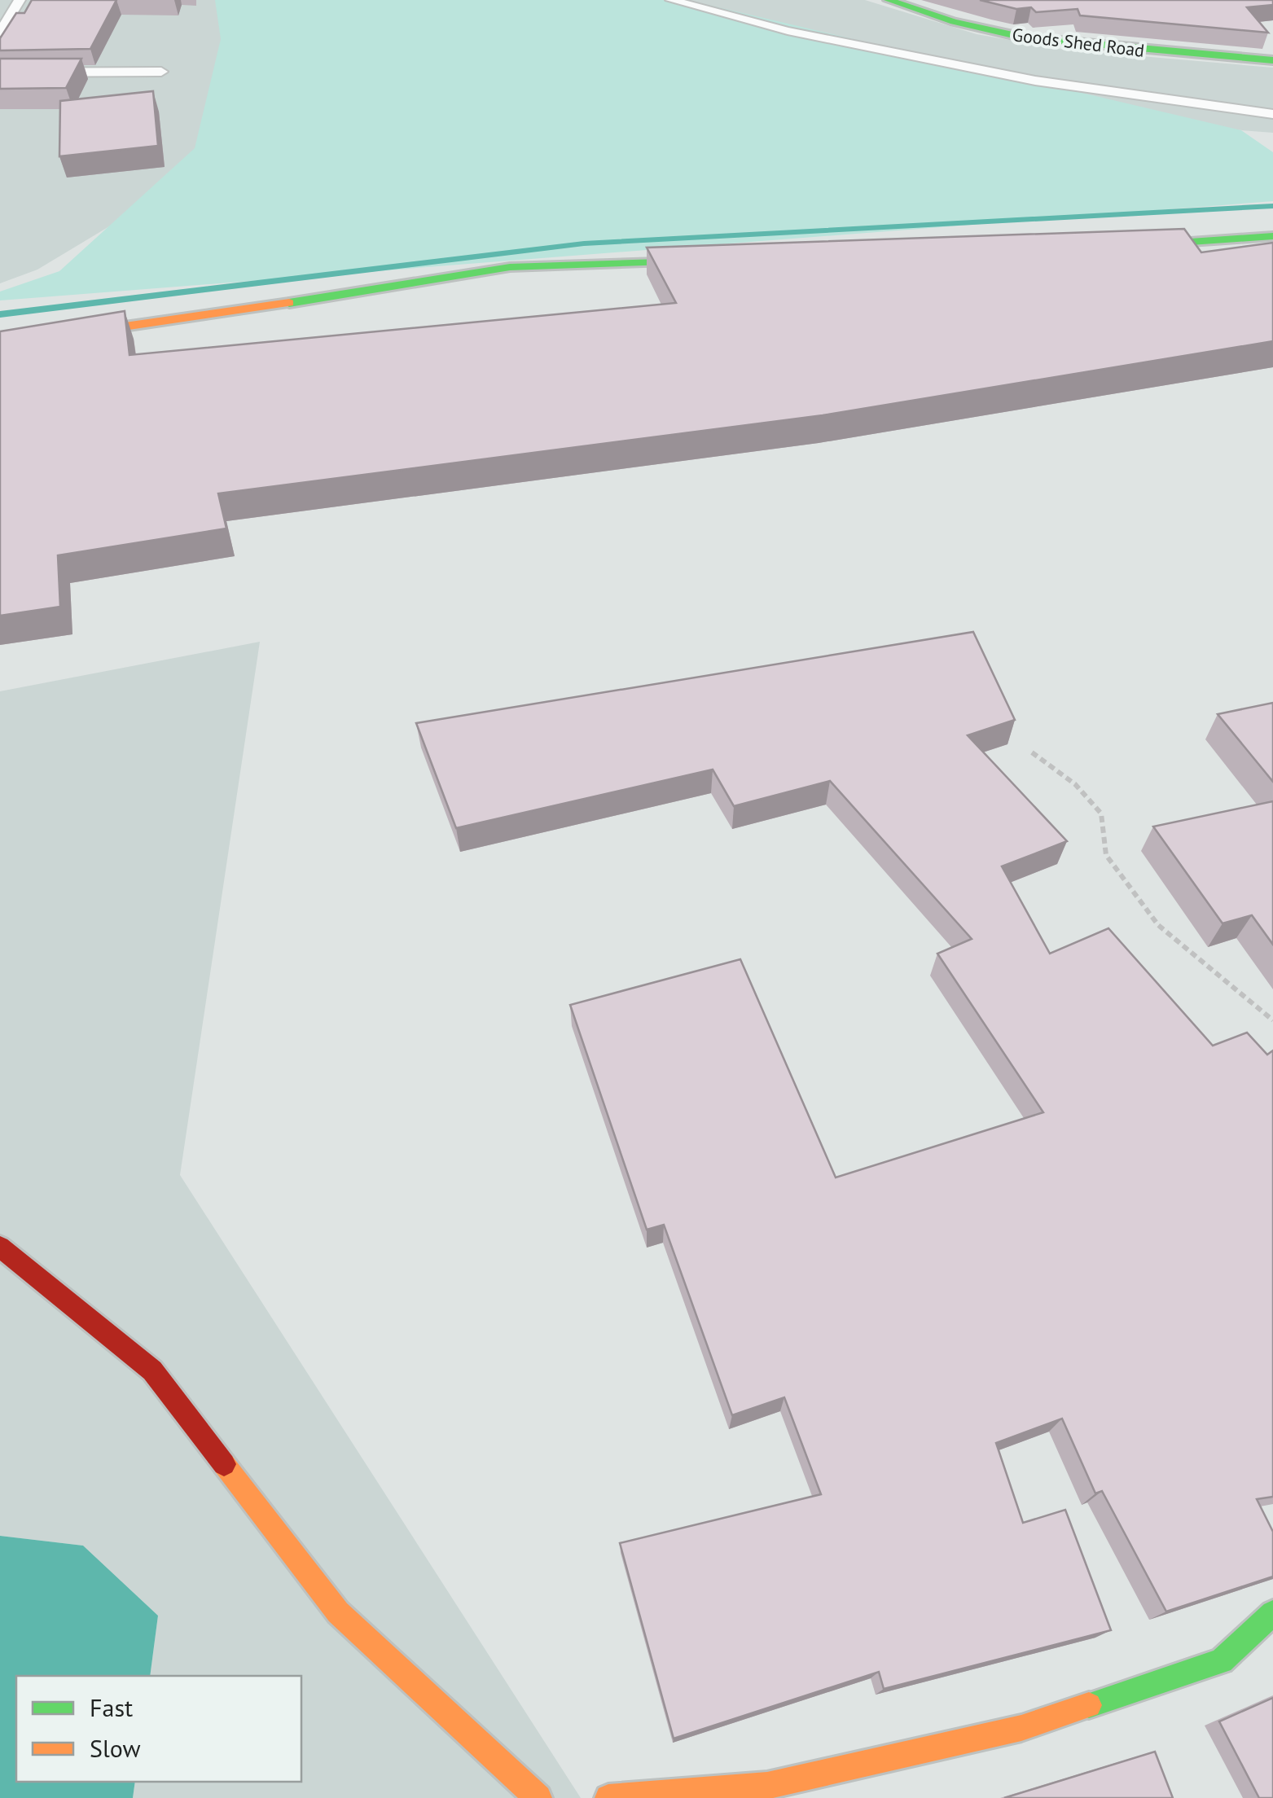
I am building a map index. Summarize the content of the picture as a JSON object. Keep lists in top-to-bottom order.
{
  "streets": {
    "street": ["Goods Shed Road"]
  },
  "legend": ["Fast", "Slow"]
}
